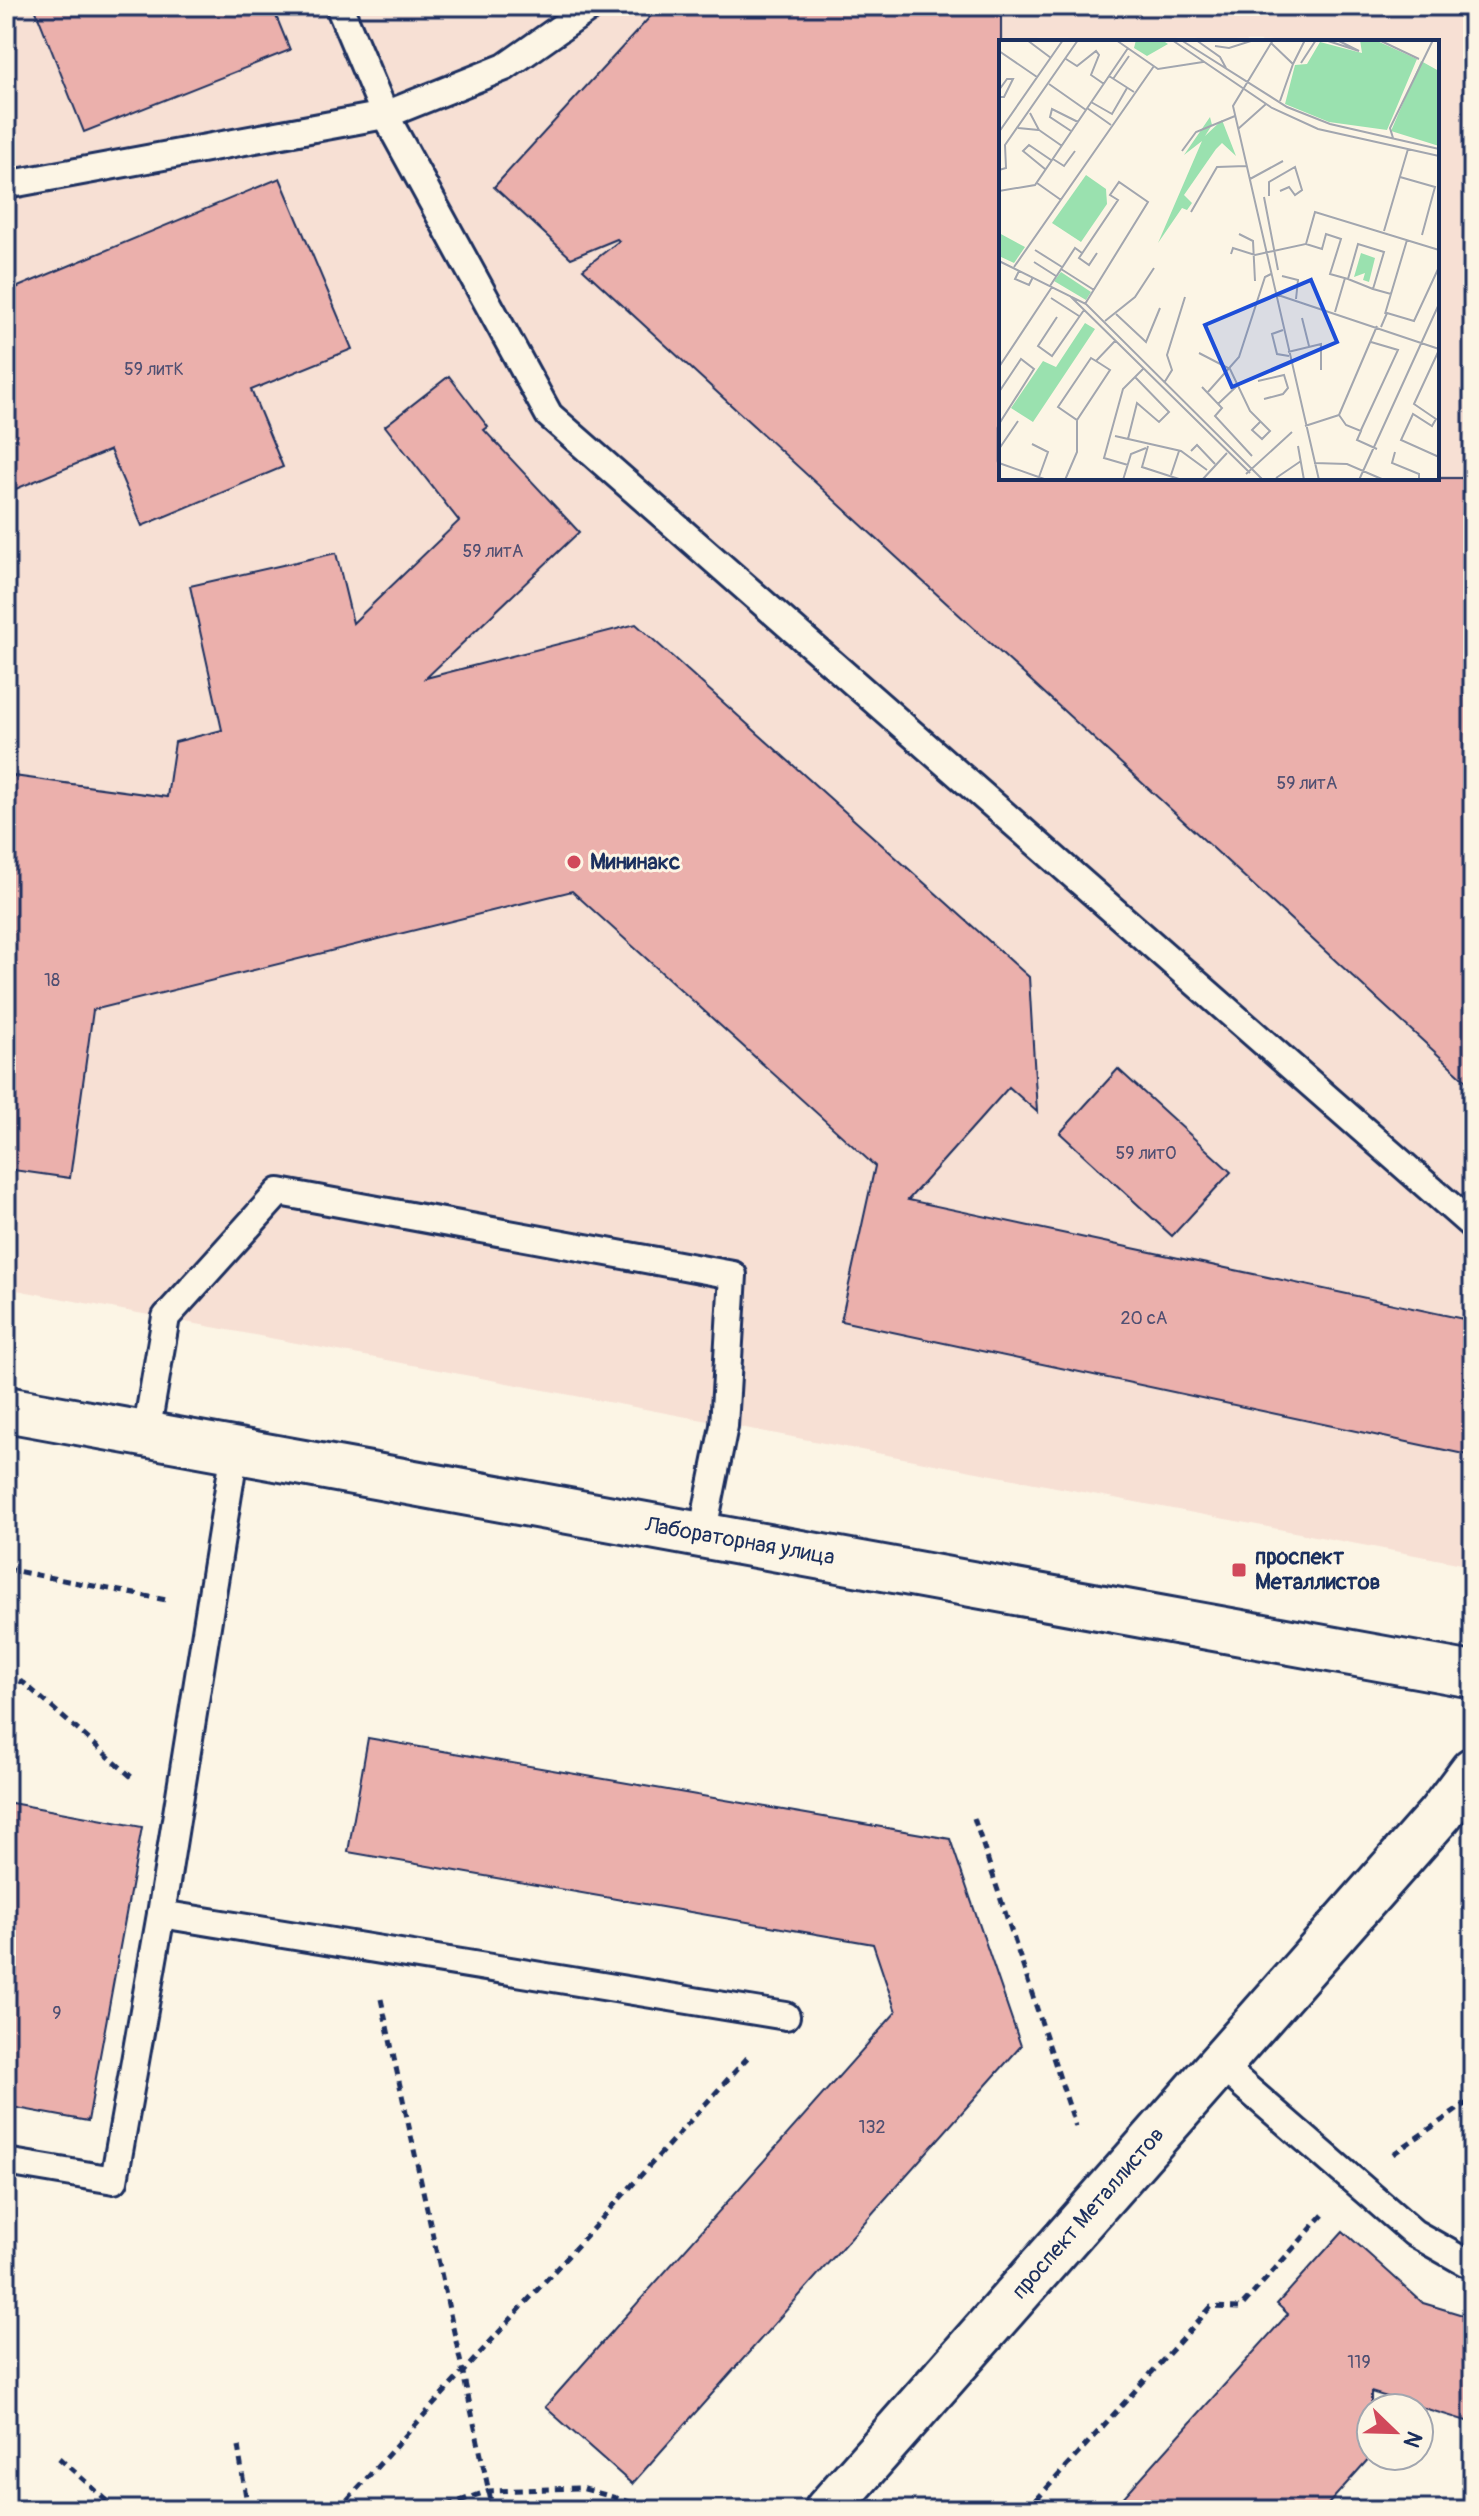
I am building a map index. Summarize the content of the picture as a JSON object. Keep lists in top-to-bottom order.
{
  "streets": {
    "street": ["Лабораторная улица", "проспект Металлистов"]
  },
  "places": {
    "other": ["Мининакс"],
    "transit": ["проспект Металлистов"]
  },
  "house_numbers": [
    "59 литК",
    "59 литА",
    "59 литА",
    "18",
    "59 литО",
    "20 сА",
    "9",
    "132",
    "119"
  ],
  "north": "bottom right"
}
